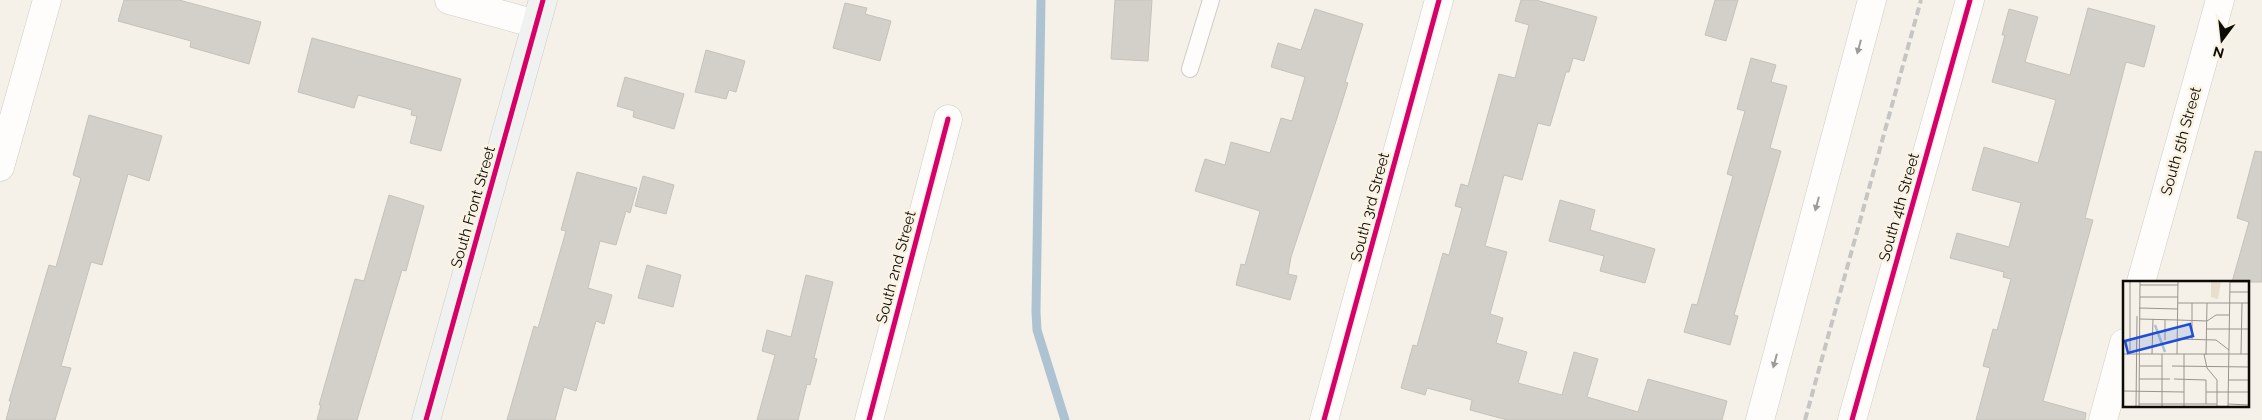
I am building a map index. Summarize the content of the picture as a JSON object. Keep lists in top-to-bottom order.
{
  "streets": {
    "street": [
      "South 5th Street",
      "South Front Street",
      "South 3rd Street",
      "South 4th Street",
      "South 2nd Street"
    ]
  },
  "north": "bottom"
}
